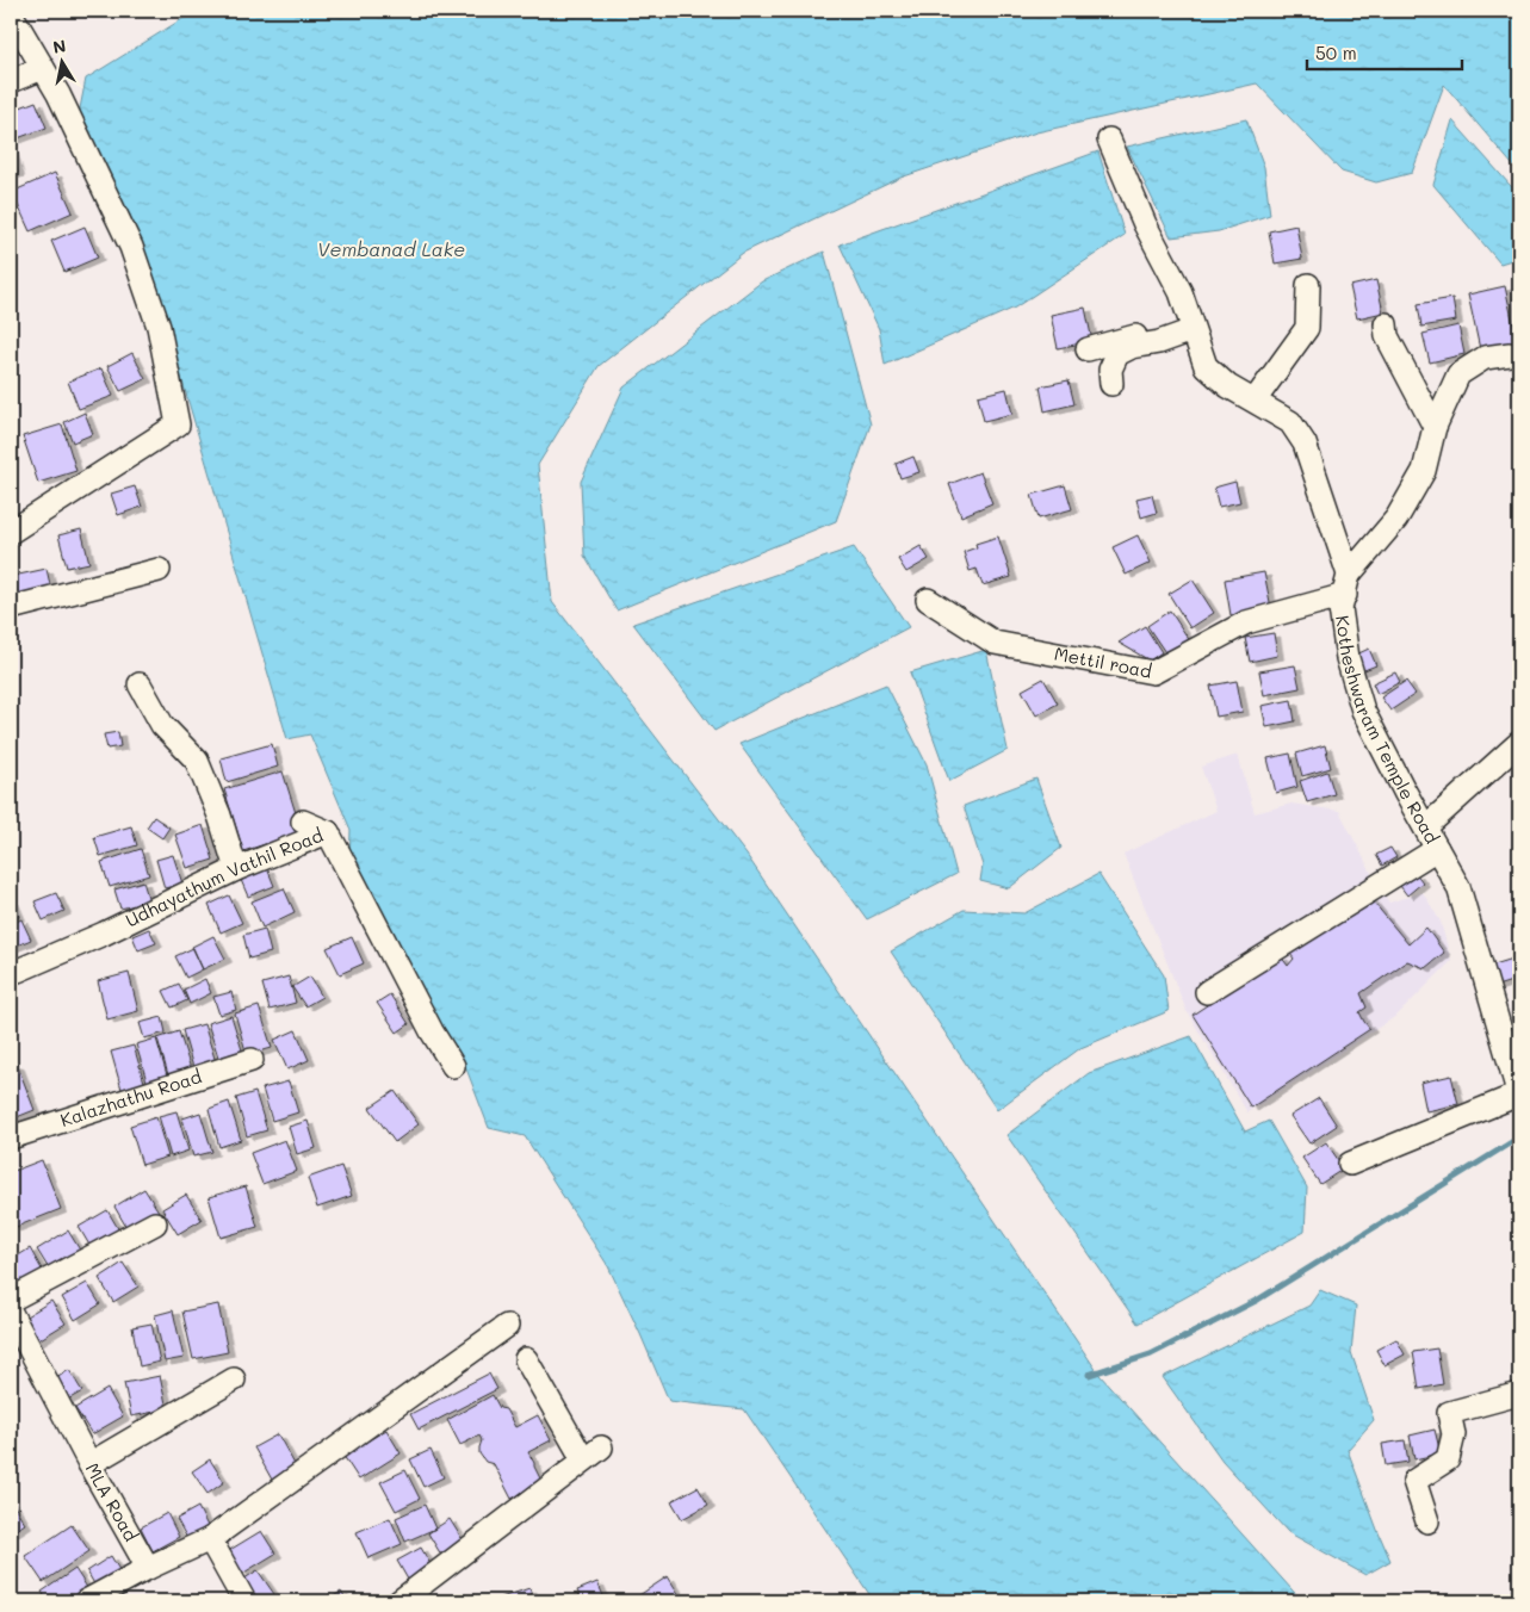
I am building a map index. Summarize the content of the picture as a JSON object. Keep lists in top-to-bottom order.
{
  "streets": {
    "street": [
      "Mettil road",
      "Kotheshwaram Temple Road",
      "Udhayathum Vathil Road",
      "Kalazhathu Road",
      "MLA Road"
    ]
  },
  "crossings": [
    ["Mettil road", "Kotheshwaram Temple Road"]
  ],
  "water": ["Vembanad Lake"],
  "scale_bar": "50 m",
  "north": "top"
}
